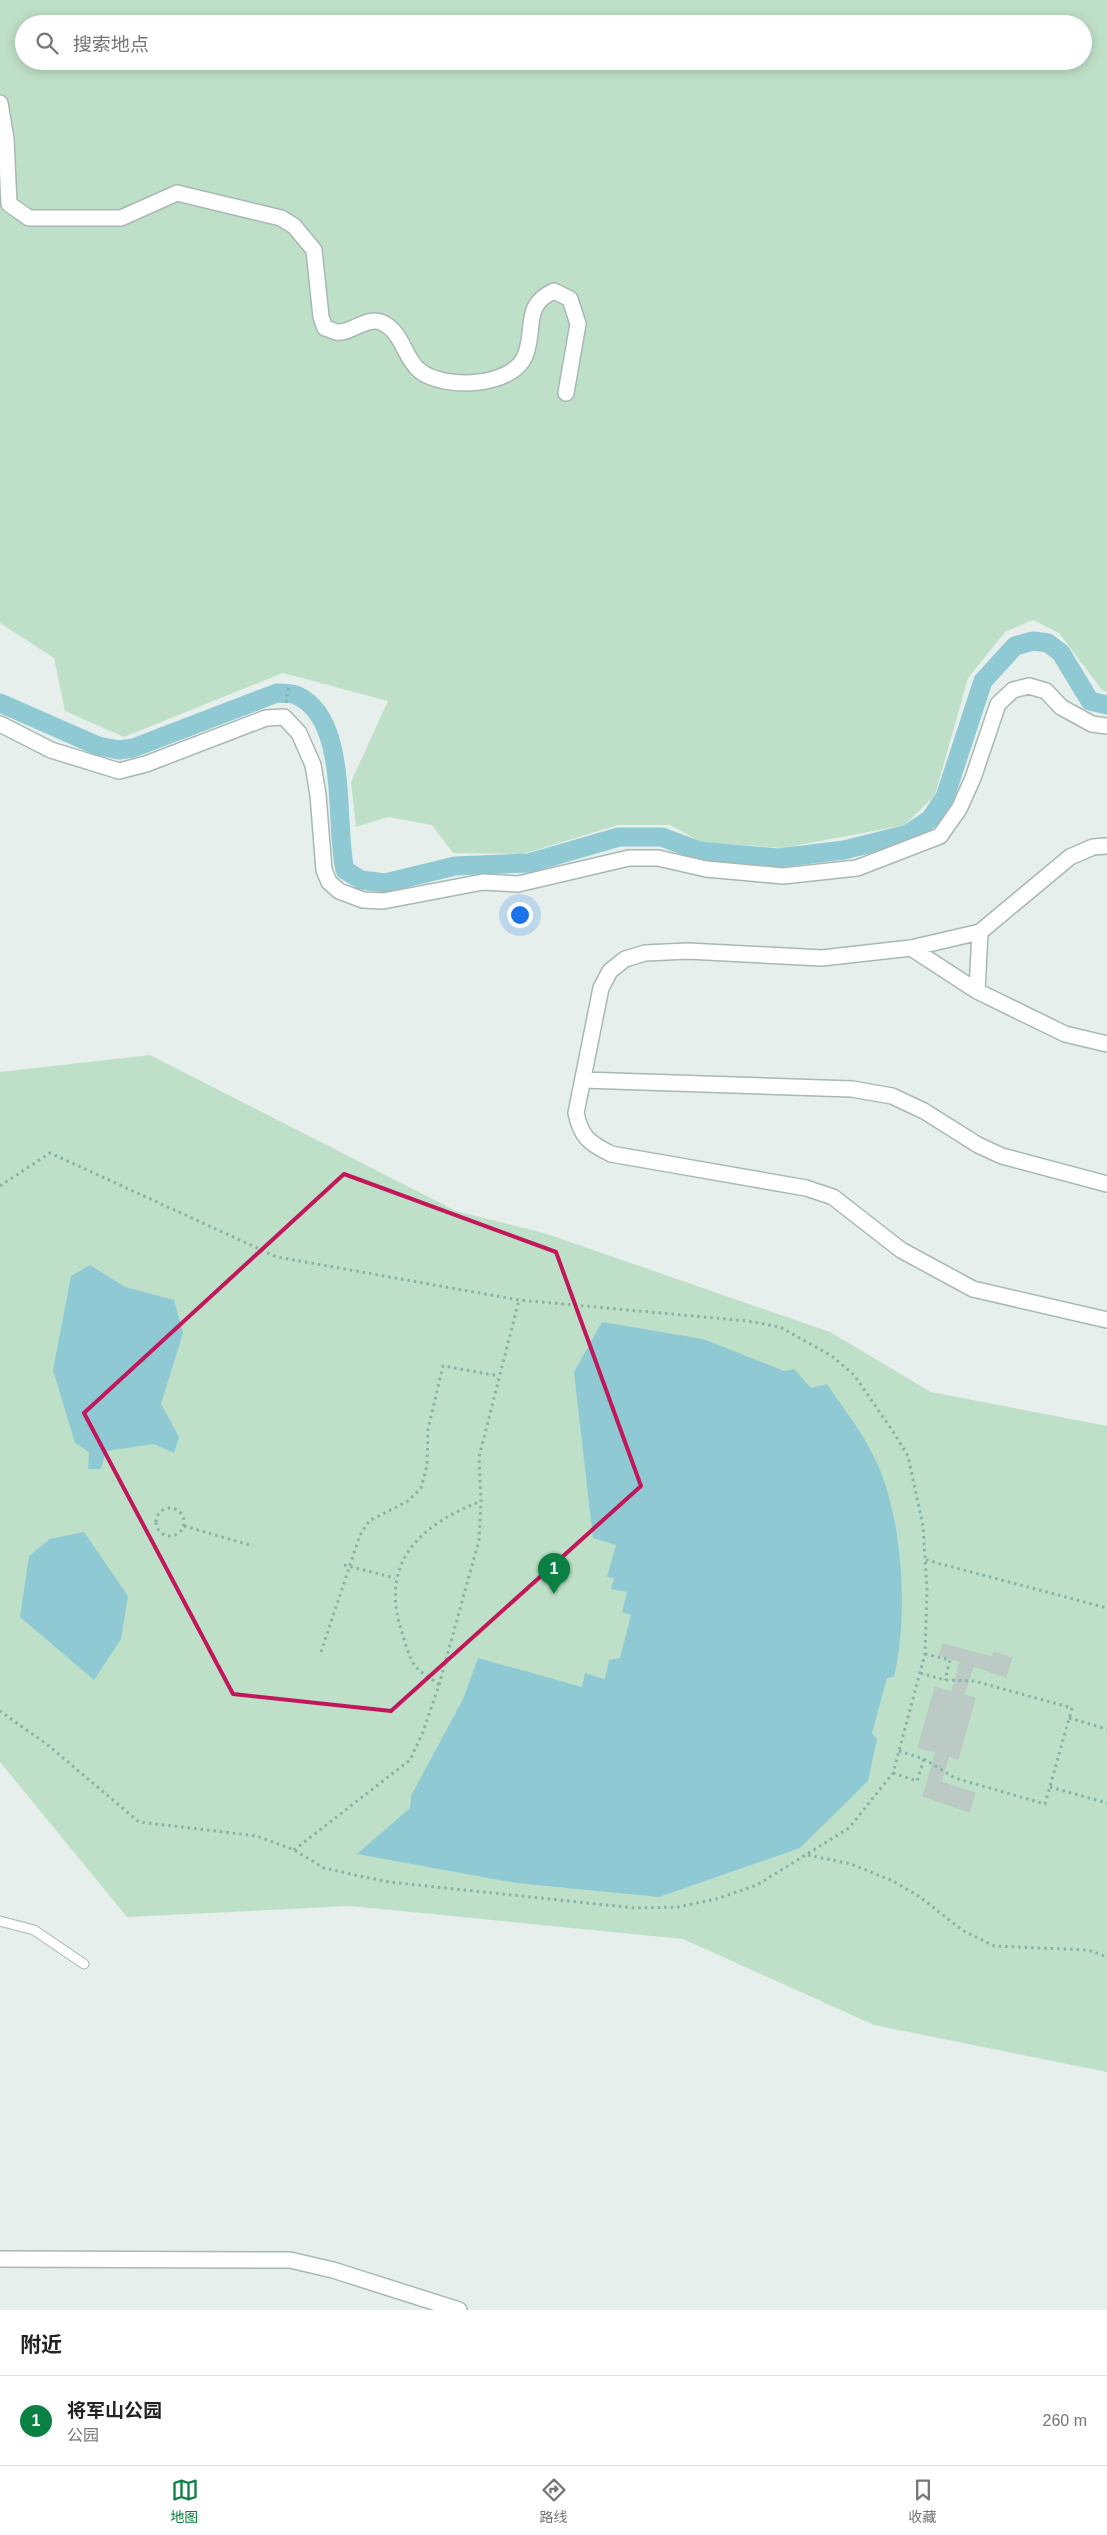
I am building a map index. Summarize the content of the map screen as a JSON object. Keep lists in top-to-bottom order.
{
  "page": {
    "search": "搜索地点",
    "pins": "1",
    "heading": "附近",
    "list": [
      {
        "mark": "1",
        "name": "将军山公园",
        "note": "公园",
        "value": "260 m"
      }
    ],
    "nav": ["地图", "路线", "收藏"]
  }
}
